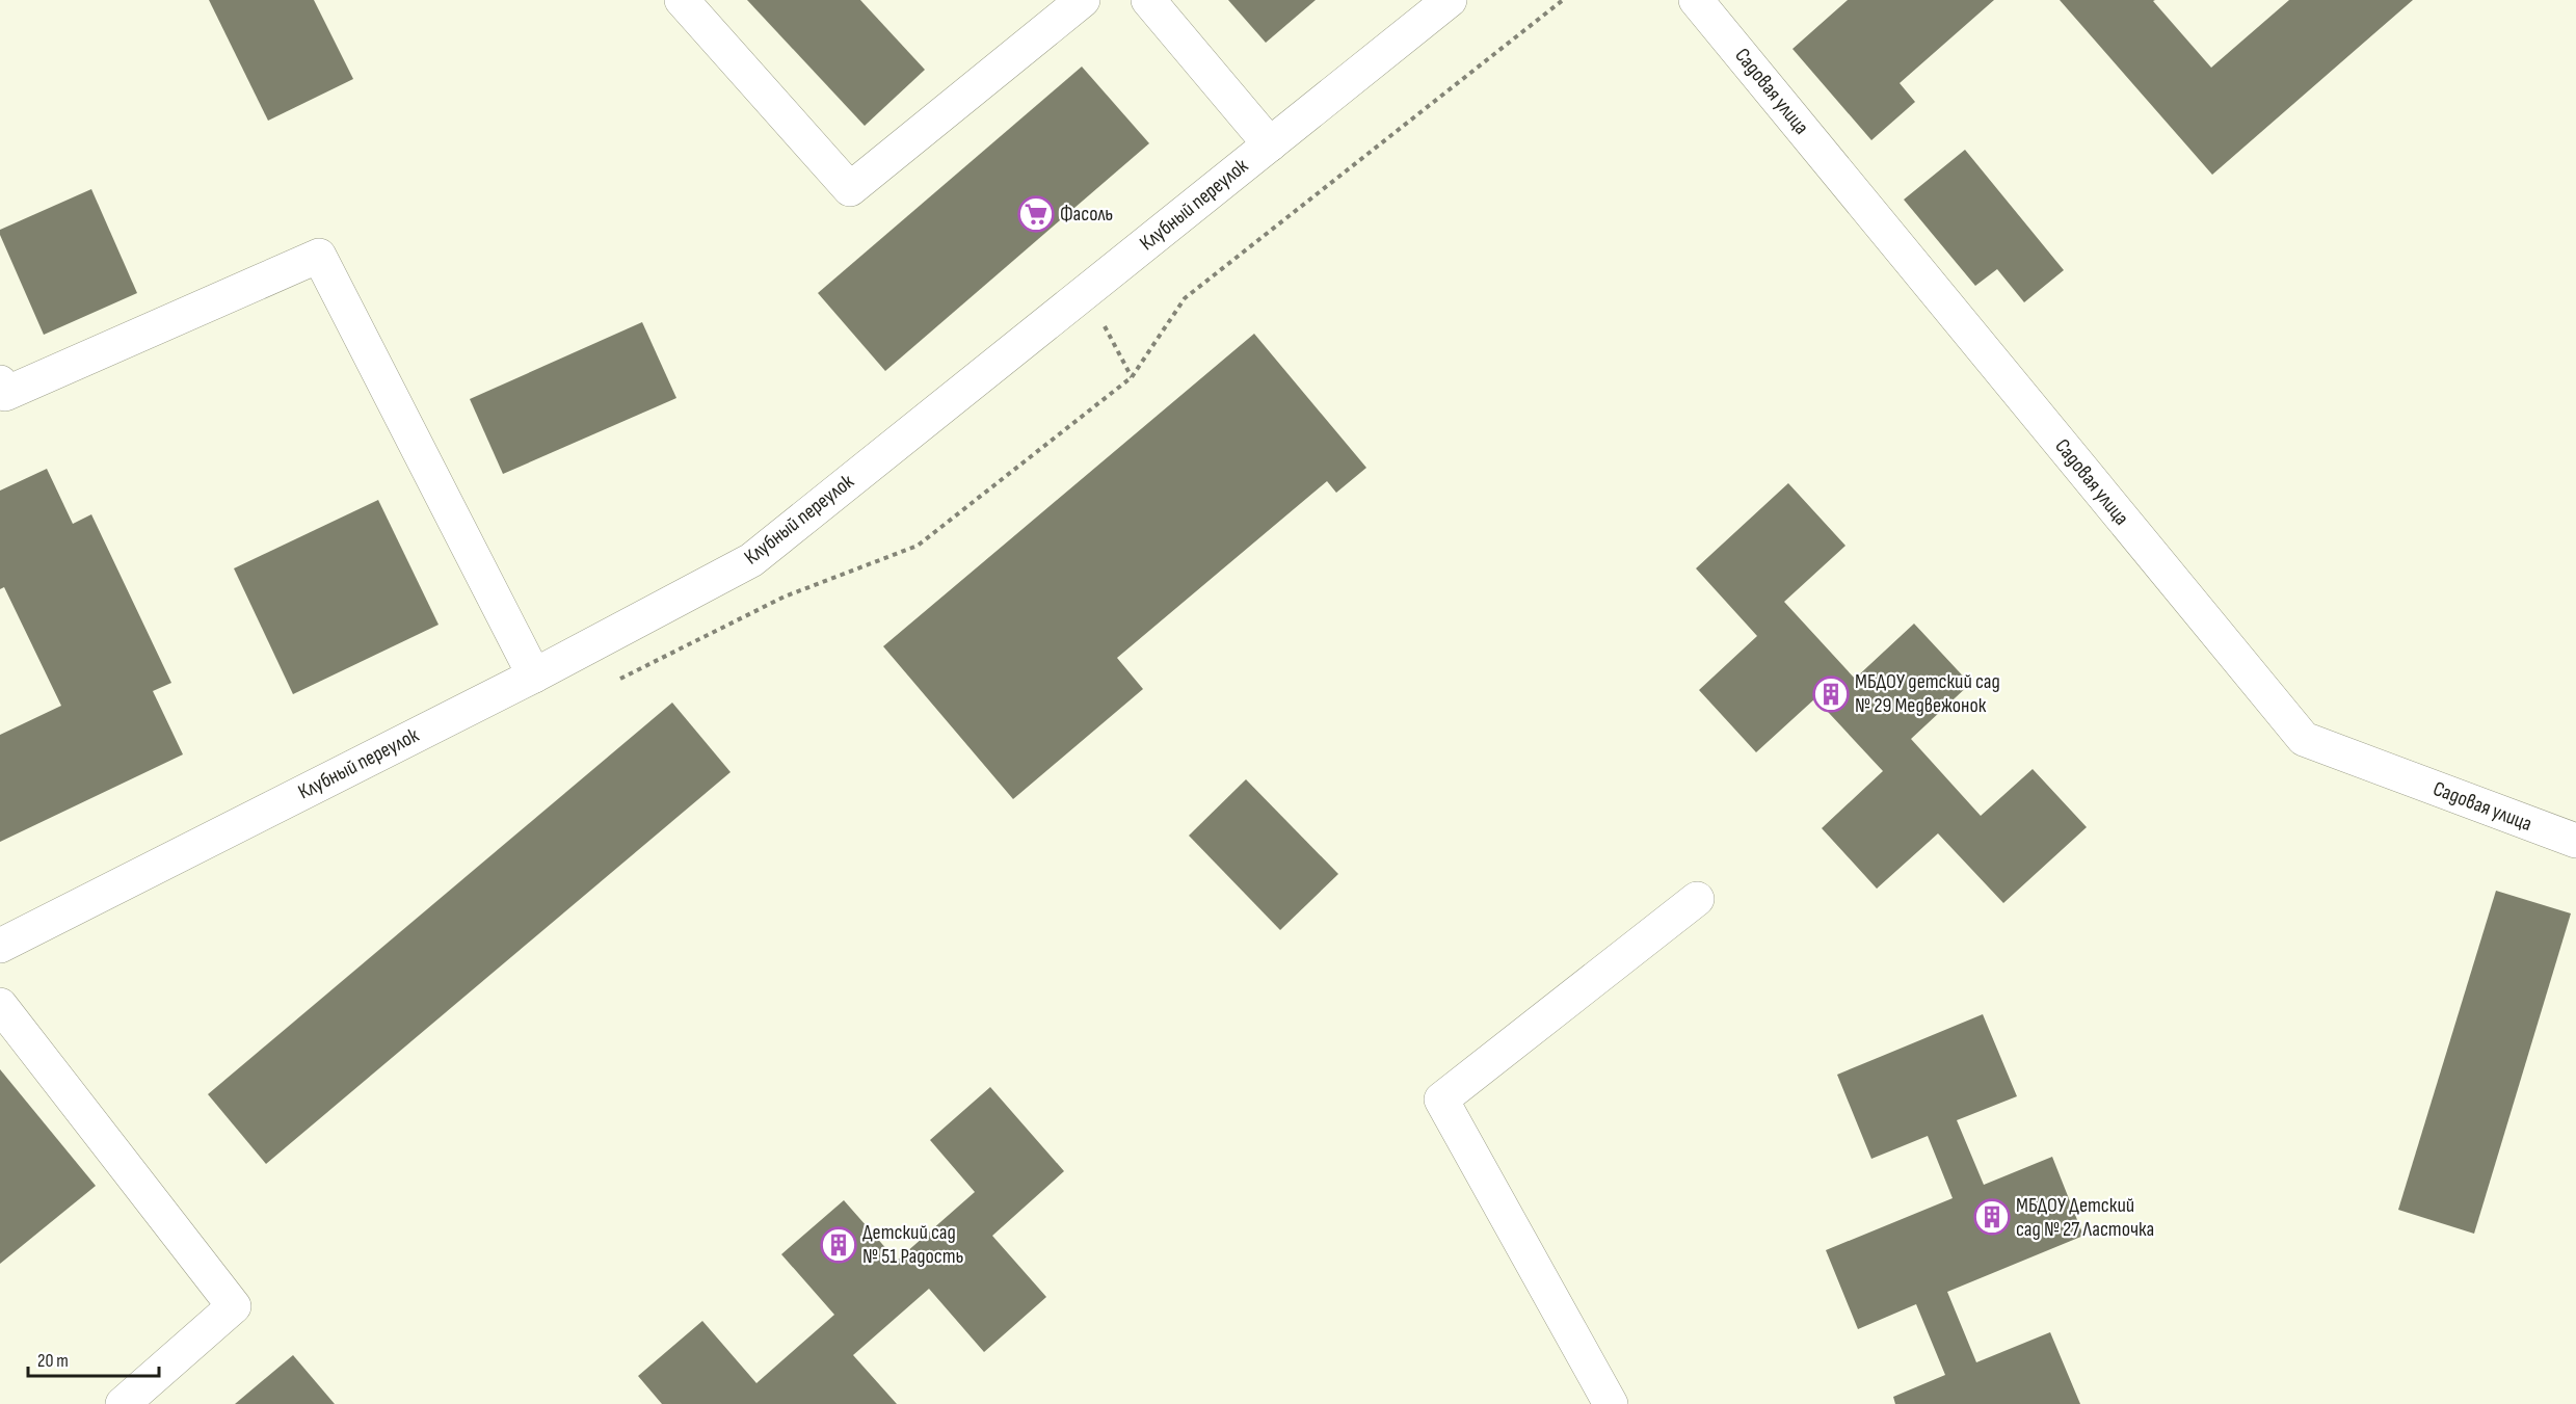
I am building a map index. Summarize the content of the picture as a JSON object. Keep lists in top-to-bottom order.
{
  "streets": {
    "street": ["Садовая улица", "Клубный переулок"]
  },
  "places": {
    "supermarket": ["Фасоль"],
    "building": ["МБДОУ детский сад № 29 Медвежонок", "МБДОУ Детский сад № 27 Ласточка", "Детский сад № 51 Радость"]
  },
  "scale_bar": "20 m"
}
